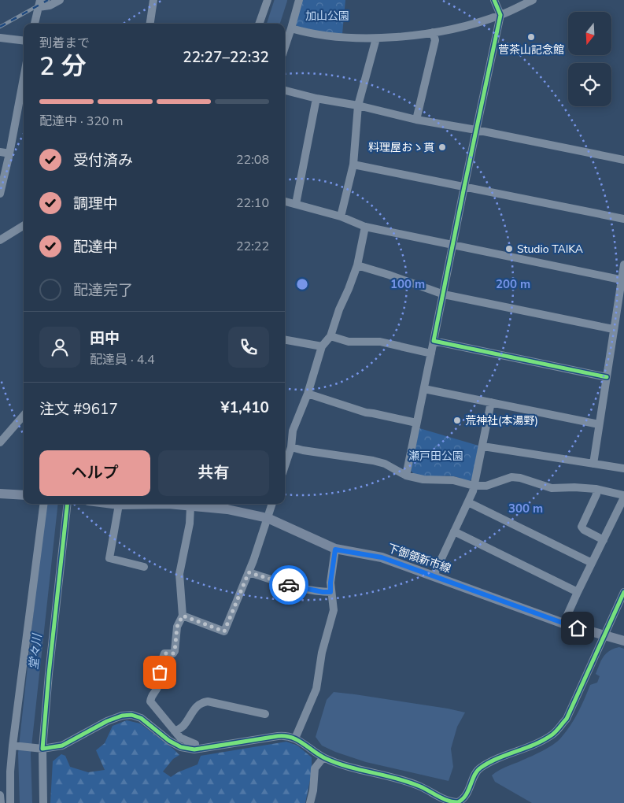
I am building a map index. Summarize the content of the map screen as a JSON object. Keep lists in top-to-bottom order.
{
  "streets": {
    "main road": ["下御領新市線"]
  },
  "water": ["堂々川"],
  "parks": ["加山公園", "瀬戸田公園"],
  "places": [
    "菅茶山記念館",
    "料理屋おゝ貫",
    "Studio TAIKA",
    "荒神社(本湯野)"
  ],
  "north": "bottom",
  "page": {
    "heading": ["2 分", "到着まで", "22:27–22:32"],
    "panel": [
      "田中",
      "配達員 · 4.4",
      "注文 #9617",
      "¥1,410"
    ],
    "bar": "配達中 · 320 m",
    "list": [
      ["受付済み", "22:08"],
      ["調理中", "22:10"],
      ["配達中", "22:22"],
      "配達完了"
    ],
    "buttons": ["ヘルプ", "共有"]
  },
  "rings": ["100 m", "200 m", "300 m"]
}
